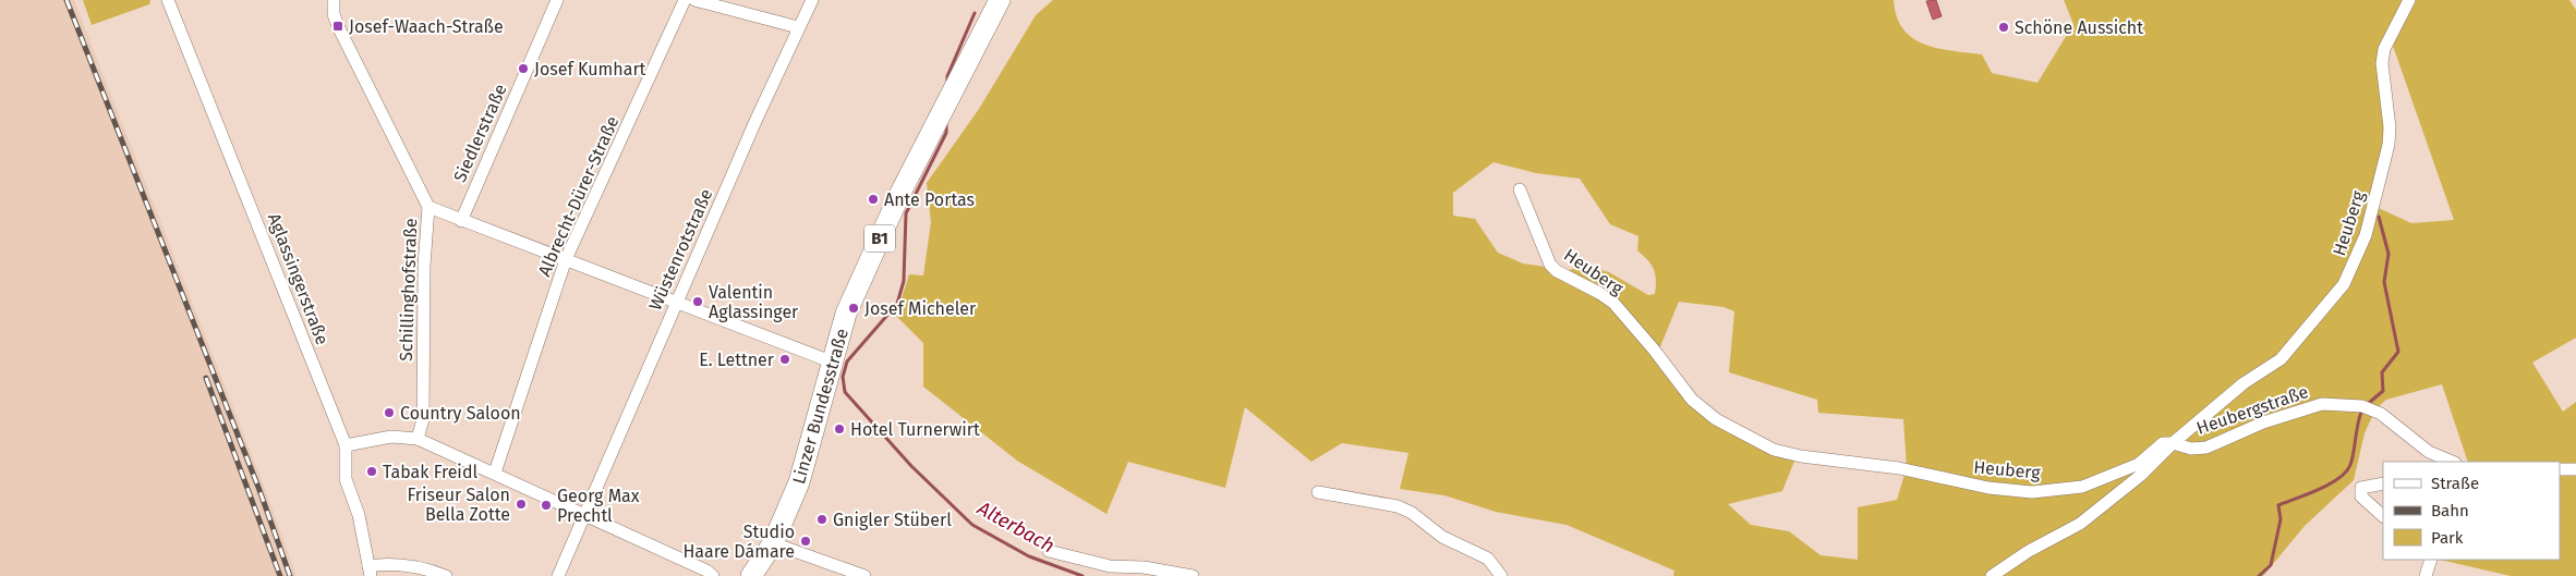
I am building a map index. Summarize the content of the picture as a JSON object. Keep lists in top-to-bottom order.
{
  "streets": {
    "main road": ["B1", "Linzer Bundesstraße"],
    "street": [
      "Siedlerstraße",
      "Albrecht-Dürer-Straße",
      "Heuberg",
      "Wüstenrotstraße",
      "Aglassingerstraße",
      "Schillinghofstraße",
      "Heubergstraße"
    ]
  },
  "crossings": [
    ["Heuberg", "Heubergstraße"]
  ],
  "water": ["Alterbach"],
  "places": {
    "transit": ["Josef-Waach-Straße"],
    "other": [
      "Schöne Aussicht",
      "Josef Kumhart",
      "Ante Portas",
      "Valentin Aglassinger",
      "Josef Micheler",
      "E. Lettner",
      "Country Saloon",
      "Hotel Turnerwirt",
      "Tabak Freidl",
      "Friseur Salon Bella Zotte",
      "Georg Max Prechtl",
      "Gnigler Stüberl",
      "Studio Haare Dámare"
    ]
  },
  "legend": ["Straße", "Bahn", "Park"]
}
